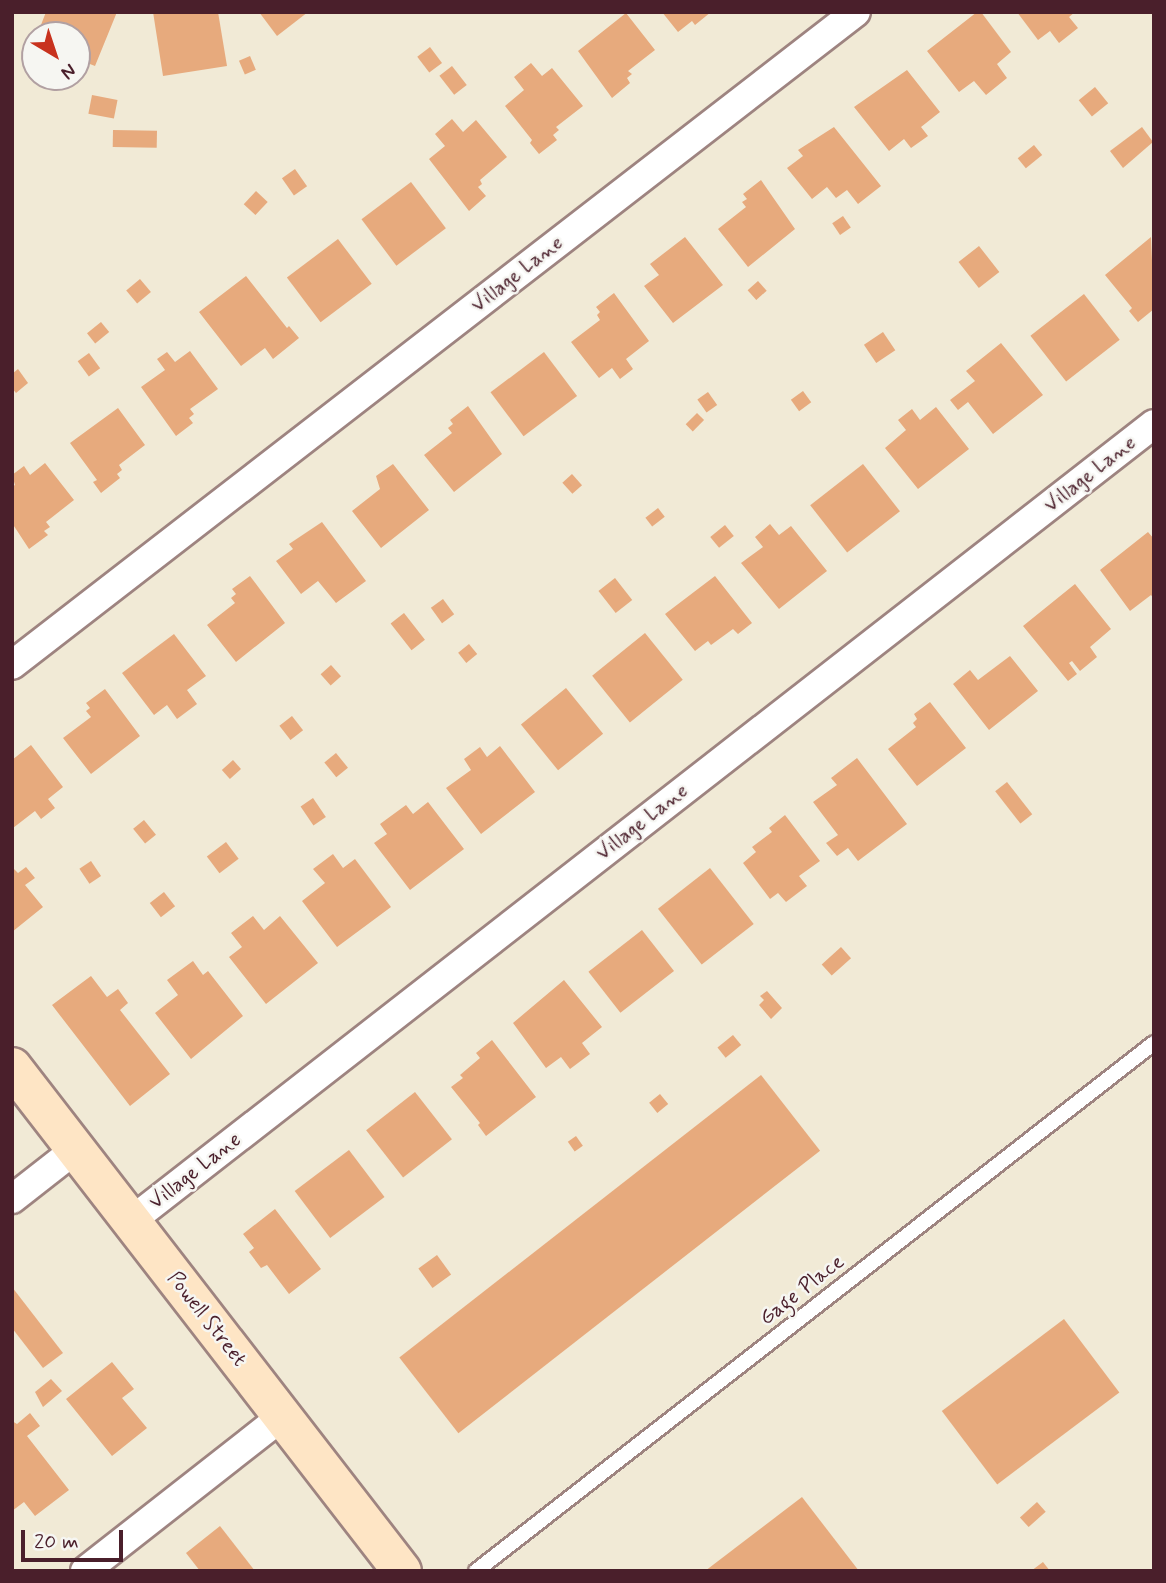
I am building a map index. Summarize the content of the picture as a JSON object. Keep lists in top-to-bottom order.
{
  "streets": {
    "street": ["Village Lane", "Powell Street"],
    "lane": ["Gage Place"]
  },
  "crossings": [
    ["Village Lane", "Powell Street"]
  ],
  "scale_bar": "20 m",
  "north": "bottom right"
}
